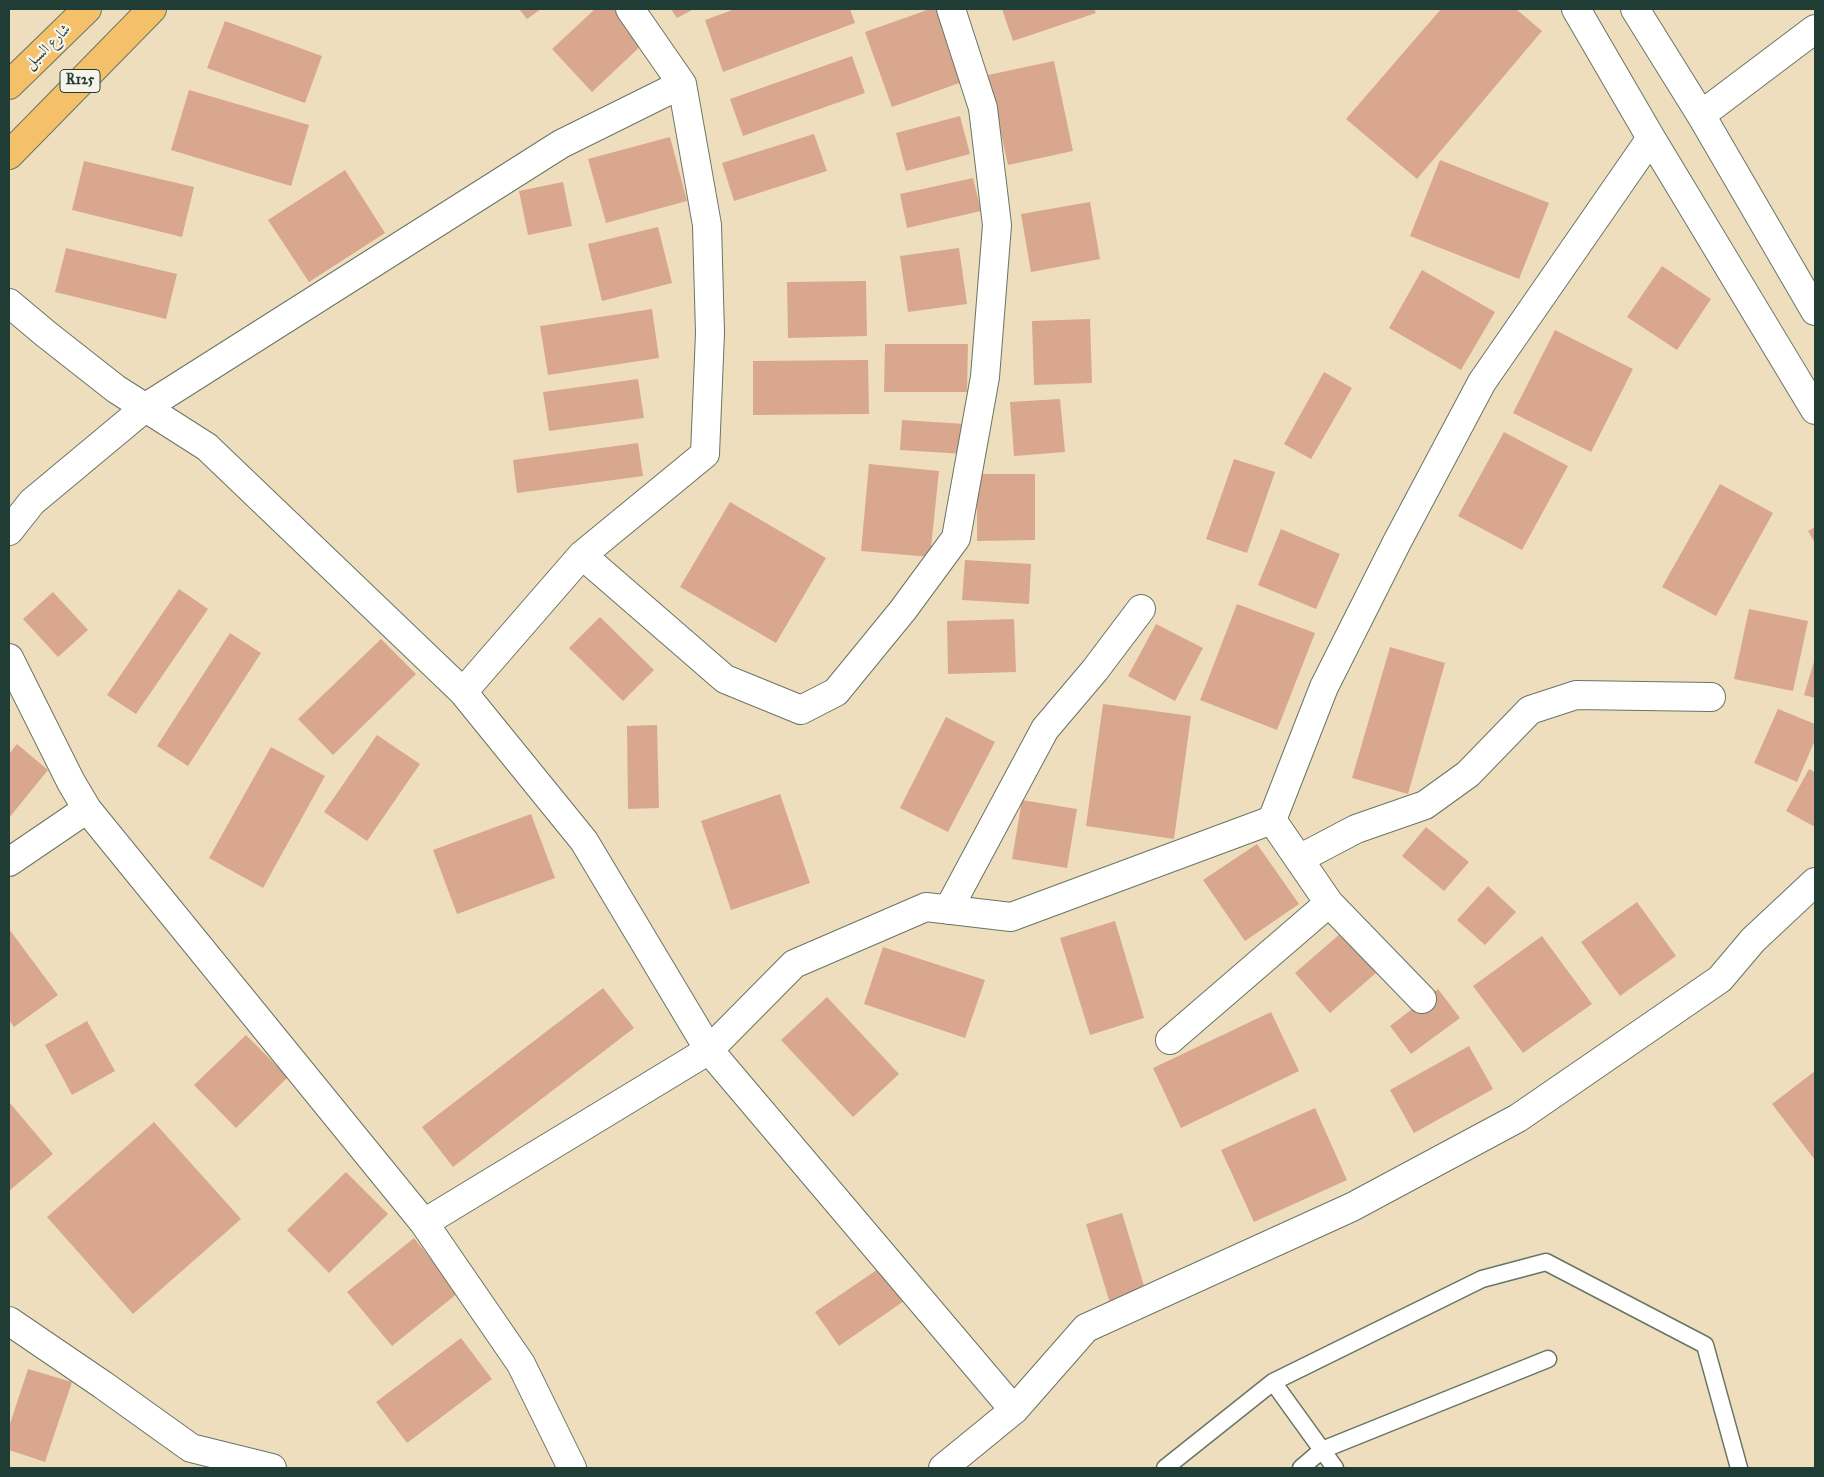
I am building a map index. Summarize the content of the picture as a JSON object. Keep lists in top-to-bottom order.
{
  "streets": {
    "main road": ["شارع السبل", "R125"]
  }
}
